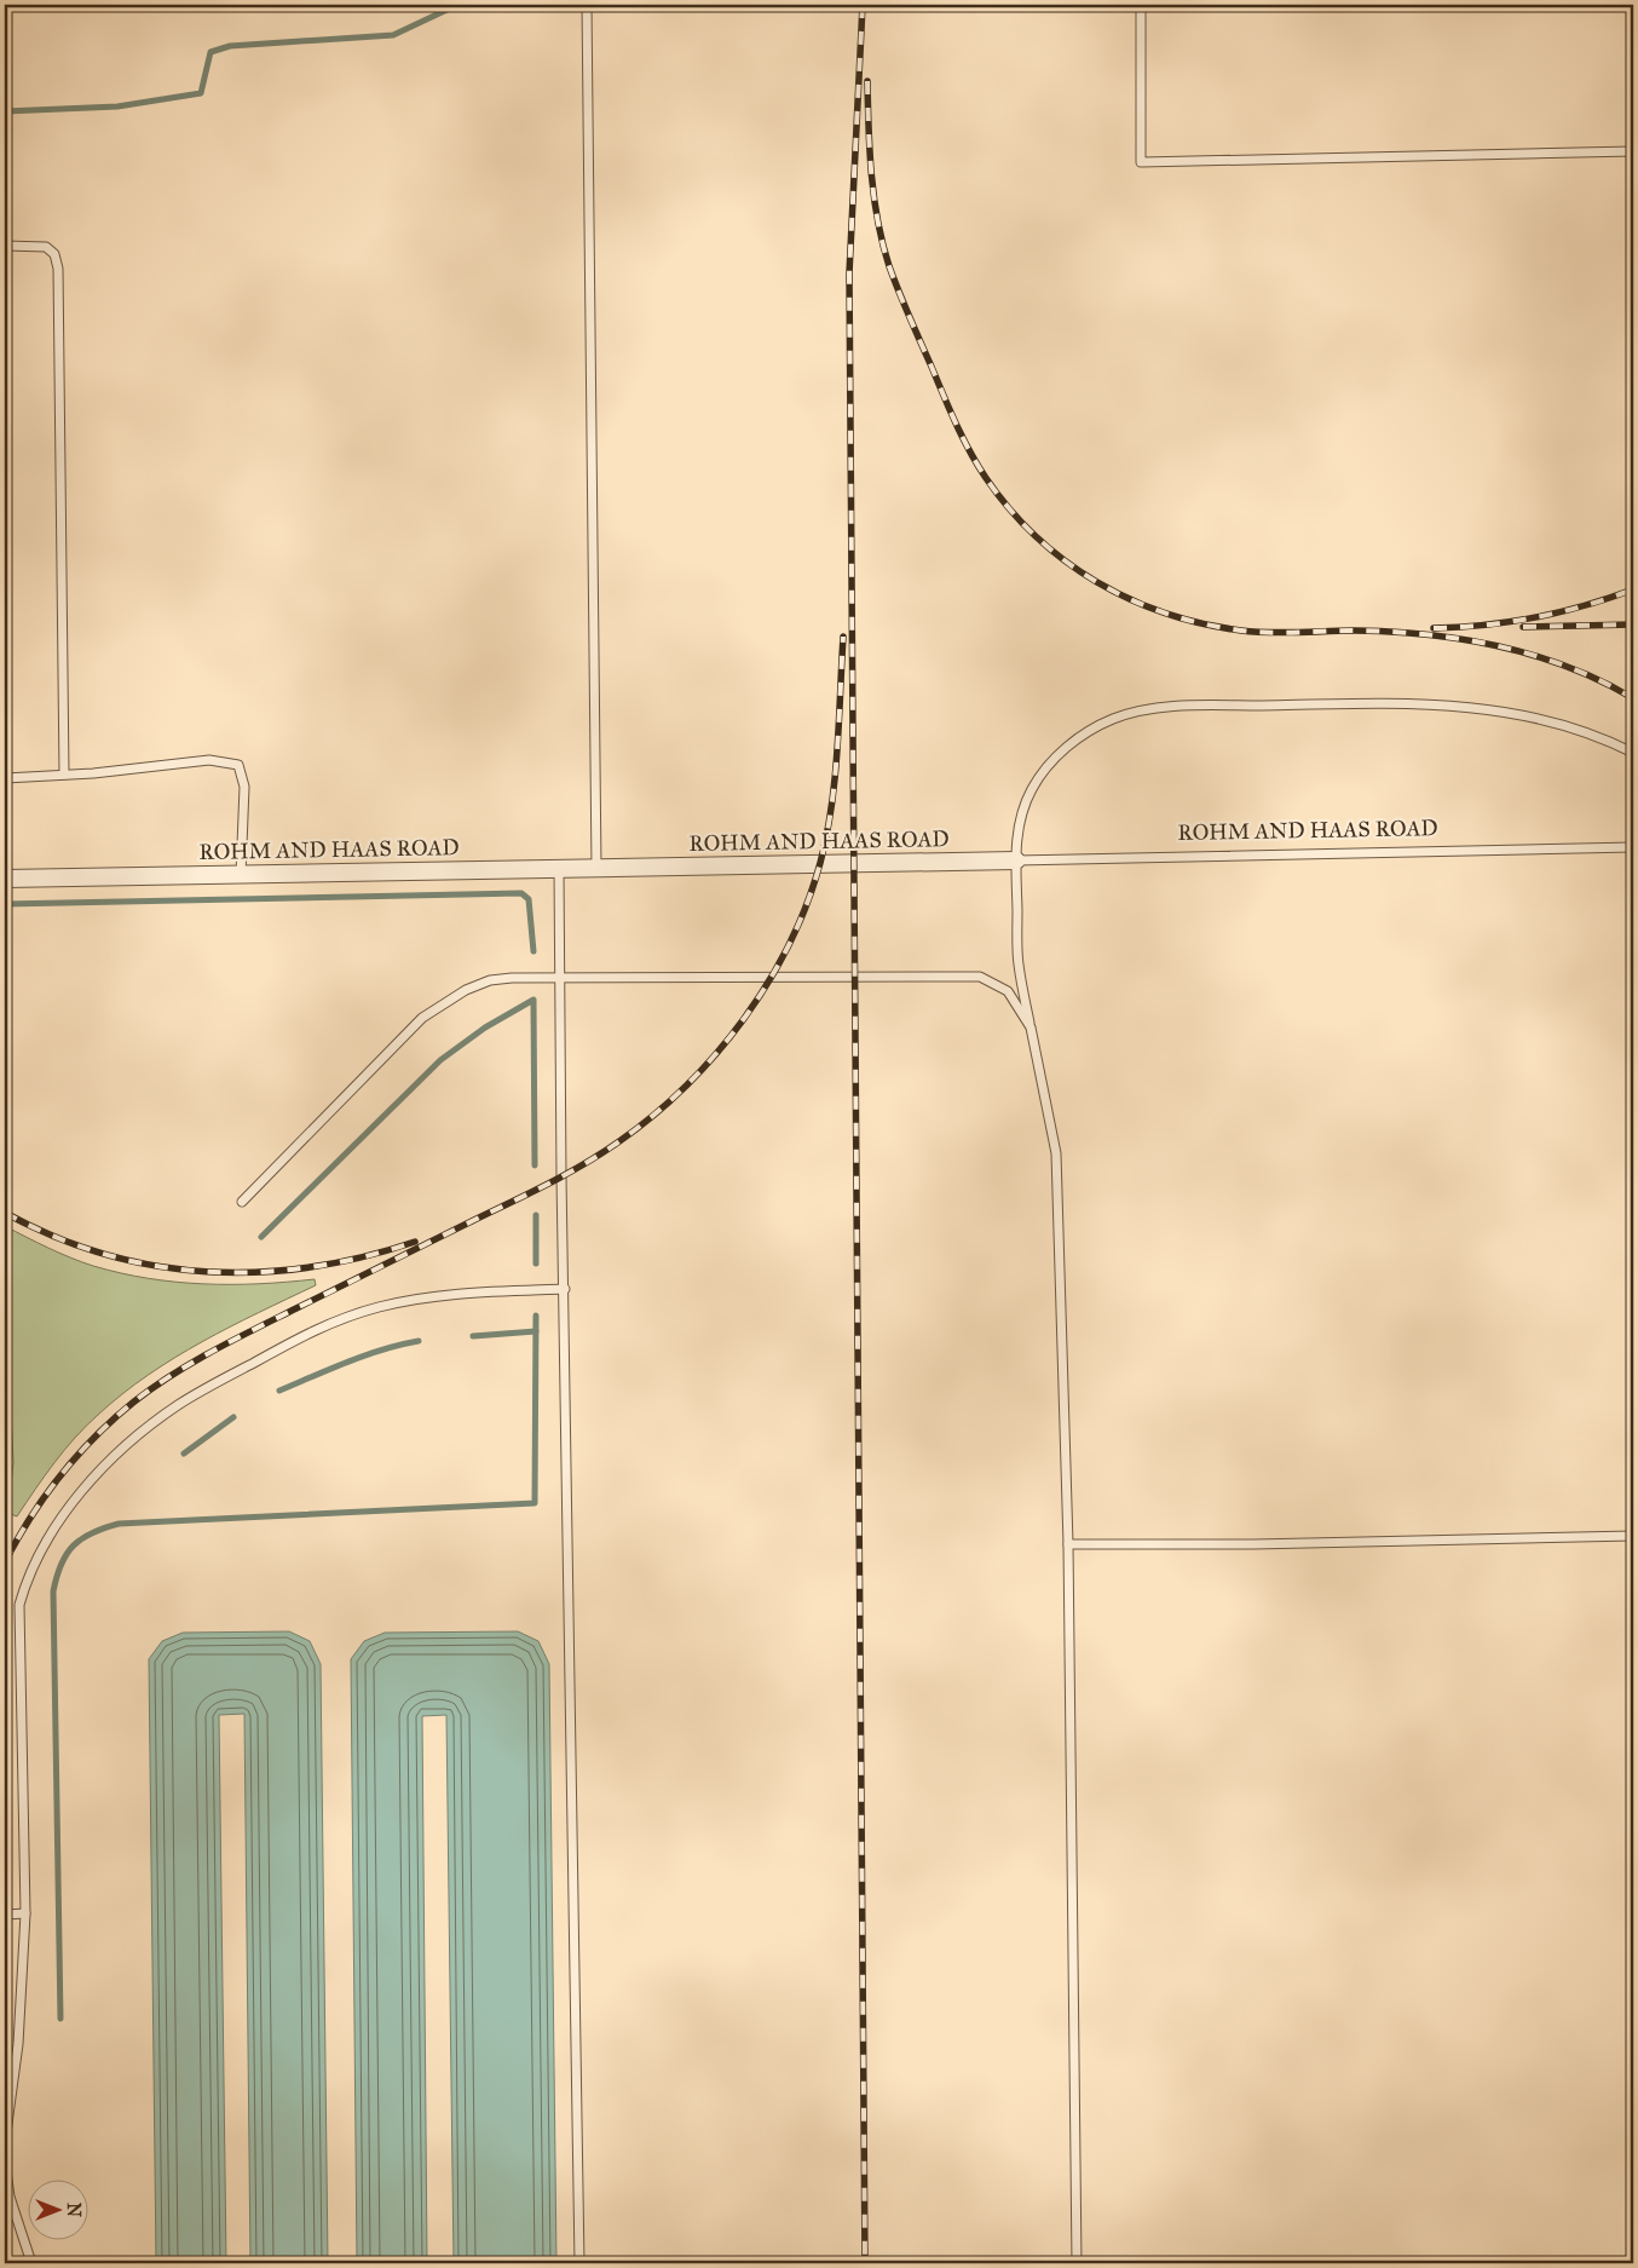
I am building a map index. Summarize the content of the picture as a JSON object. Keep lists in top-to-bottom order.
{
  "streets": {
    "street": ["ROHM AND HAAS ROAD"]
  },
  "north": "right"
}
